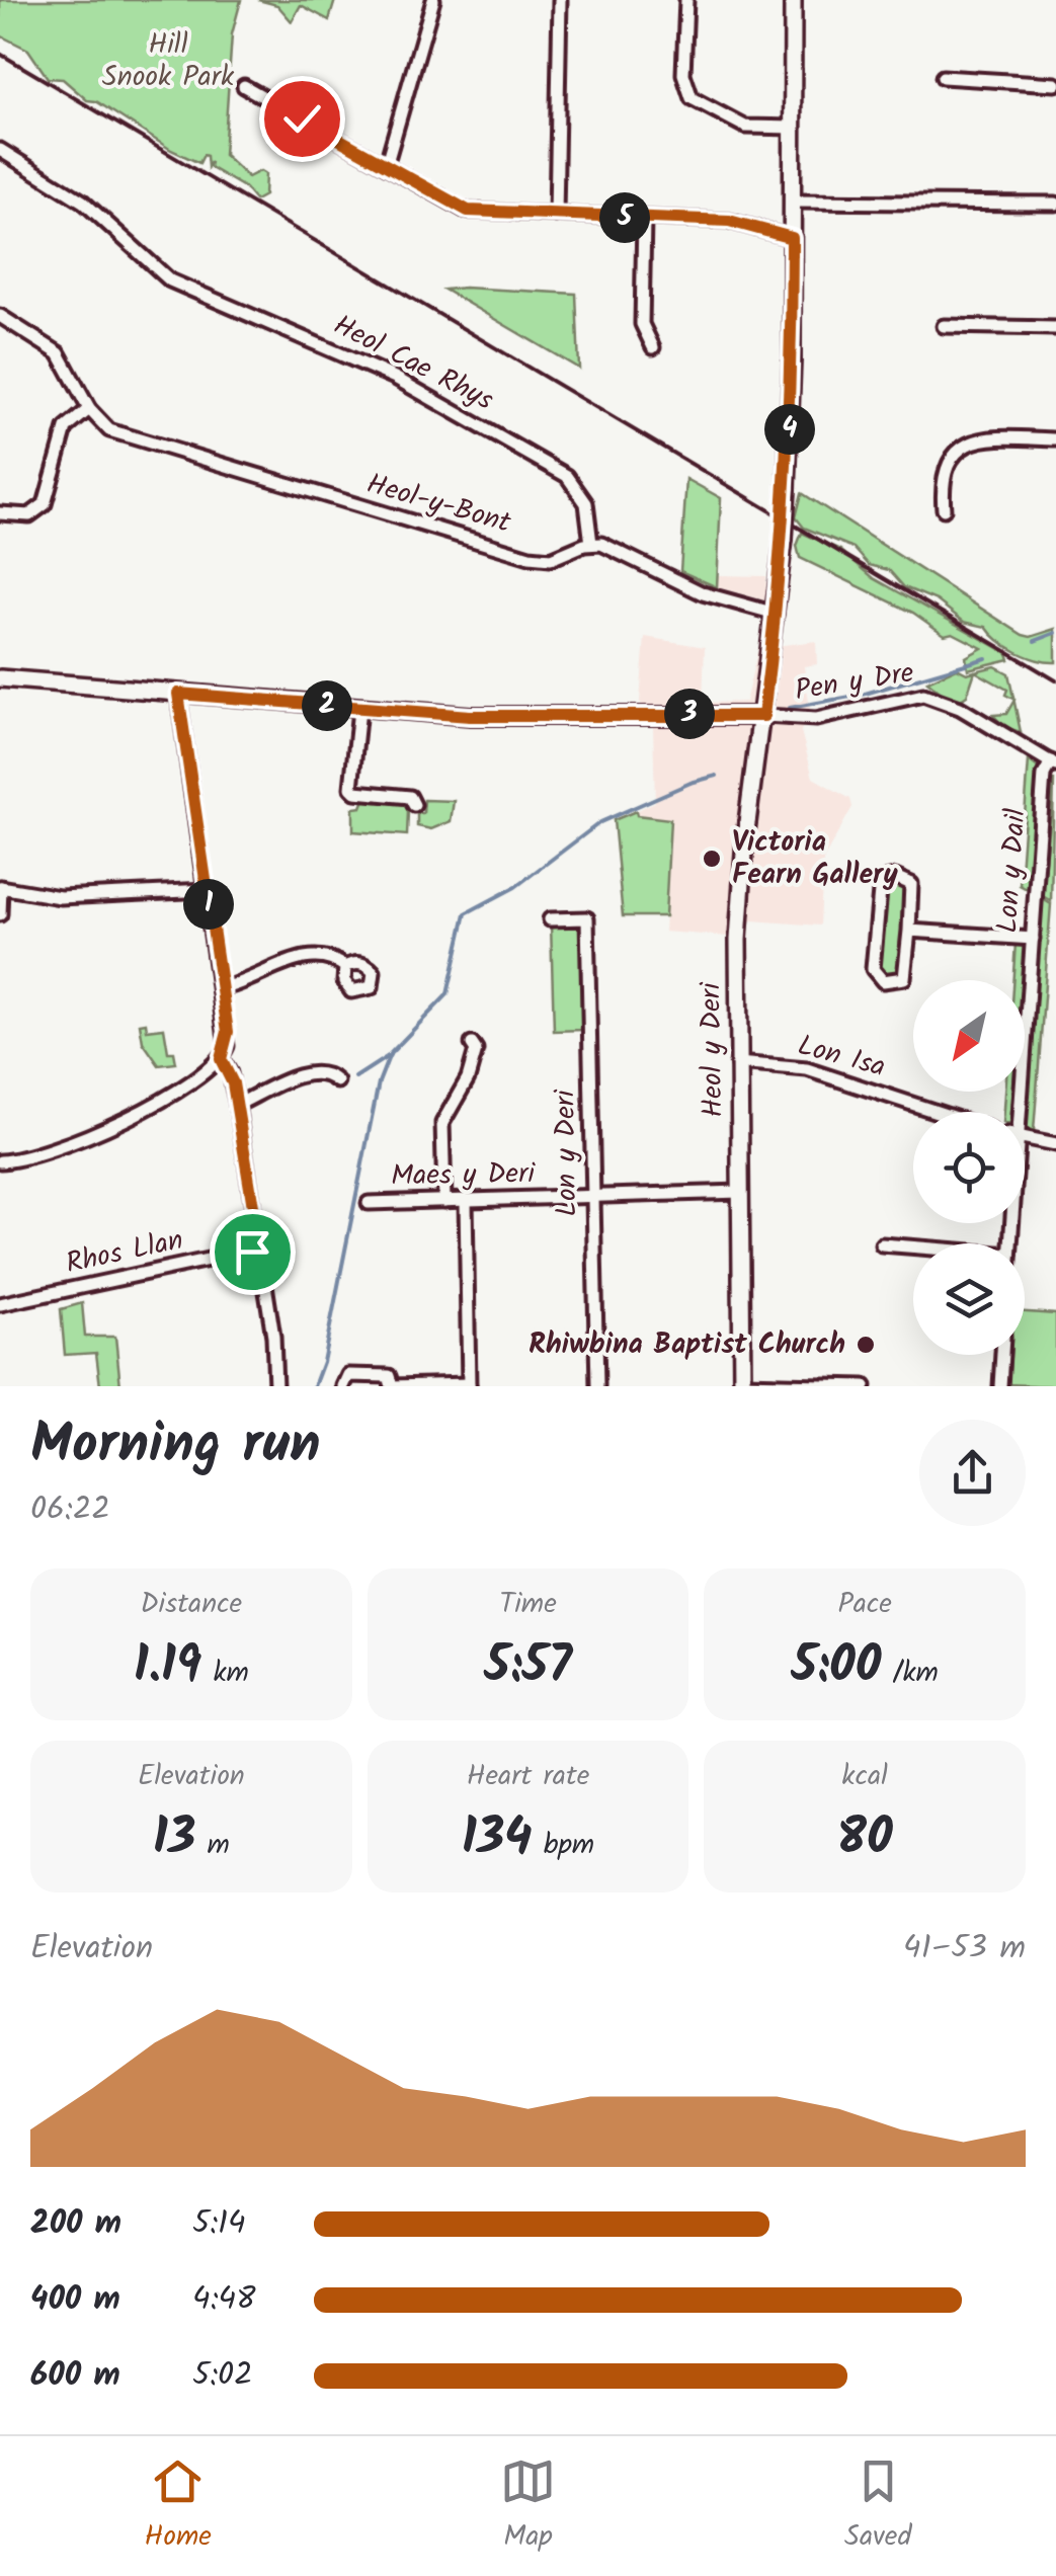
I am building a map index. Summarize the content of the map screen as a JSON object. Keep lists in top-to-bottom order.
{
  "streets": {
    "street": [
      "Heol Cae Rhys",
      "Heol-y-Bont",
      "Pen y Dre",
      "Lon y Dail",
      "Heol y Deri",
      "Lon Isa",
      "Lon y Deri",
      "Maes y Deri",
      "Rhos Llan"
    ]
  },
  "crossings": [
    ["Heol Cae Rhys", "Heol-y-Bont"],
    ["Pen y Dre", "Lon y Dail"],
    ["Pen y Dre", "Heol y Deri"],
    ["Heol y Deri", "Lon Isa"],
    ["Heol y Deri", "Maes y Deri"],
    ["Lon y Deri", "Maes y Deri"]
  ],
  "parks": ["Hill Snook Park"],
  "places": ["Victoria Fearn Gallery", "Rhiwbina Baptist Church"],
  "north": "bottom left",
  "page": {
    "pins": [
      "5",
      "4",
      "2",
      "3",
      "1"
    ],
    "heading": ["Morning run", "06:22"],
    "stats": [
      ["Distance", "1.19 km"],
      ["Time", "5:57"],
      ["Pace", "5:00 /km"],
      ["Elevation", "13 m"],
      ["Heart rate", "134 bpm"],
      ["kcal", "80"]
    ],
    "chart": ["Elevation", "41–53 m"],
    "list": [
      {
        "name": "200 m",
        "note": "5:14"
      },
      {
        "name": "400 m",
        "note": "4:48"
      },
      {
        "name": "600 m",
        "note": "5:02"
      }
    ],
    "tabs": ["Home", "Map", "Saved"]
  }
}
